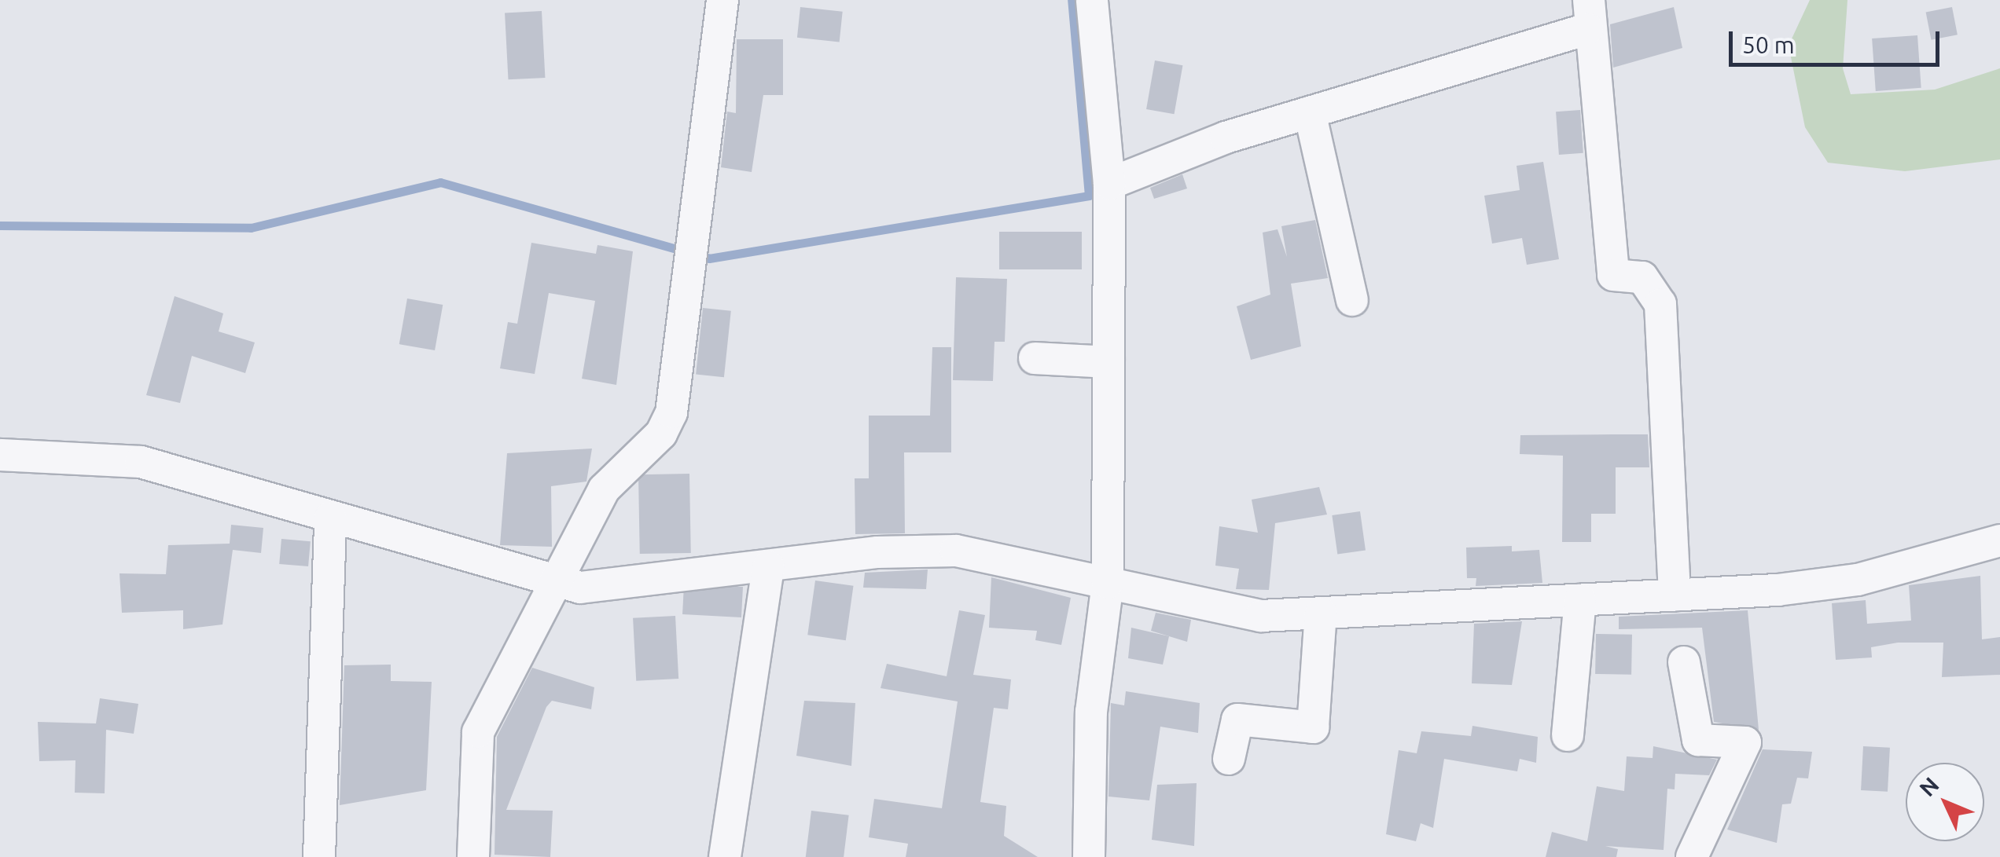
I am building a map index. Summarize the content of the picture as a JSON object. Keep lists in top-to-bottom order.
{
  "scale_bar": "50 m",
  "north": "top left"
}
